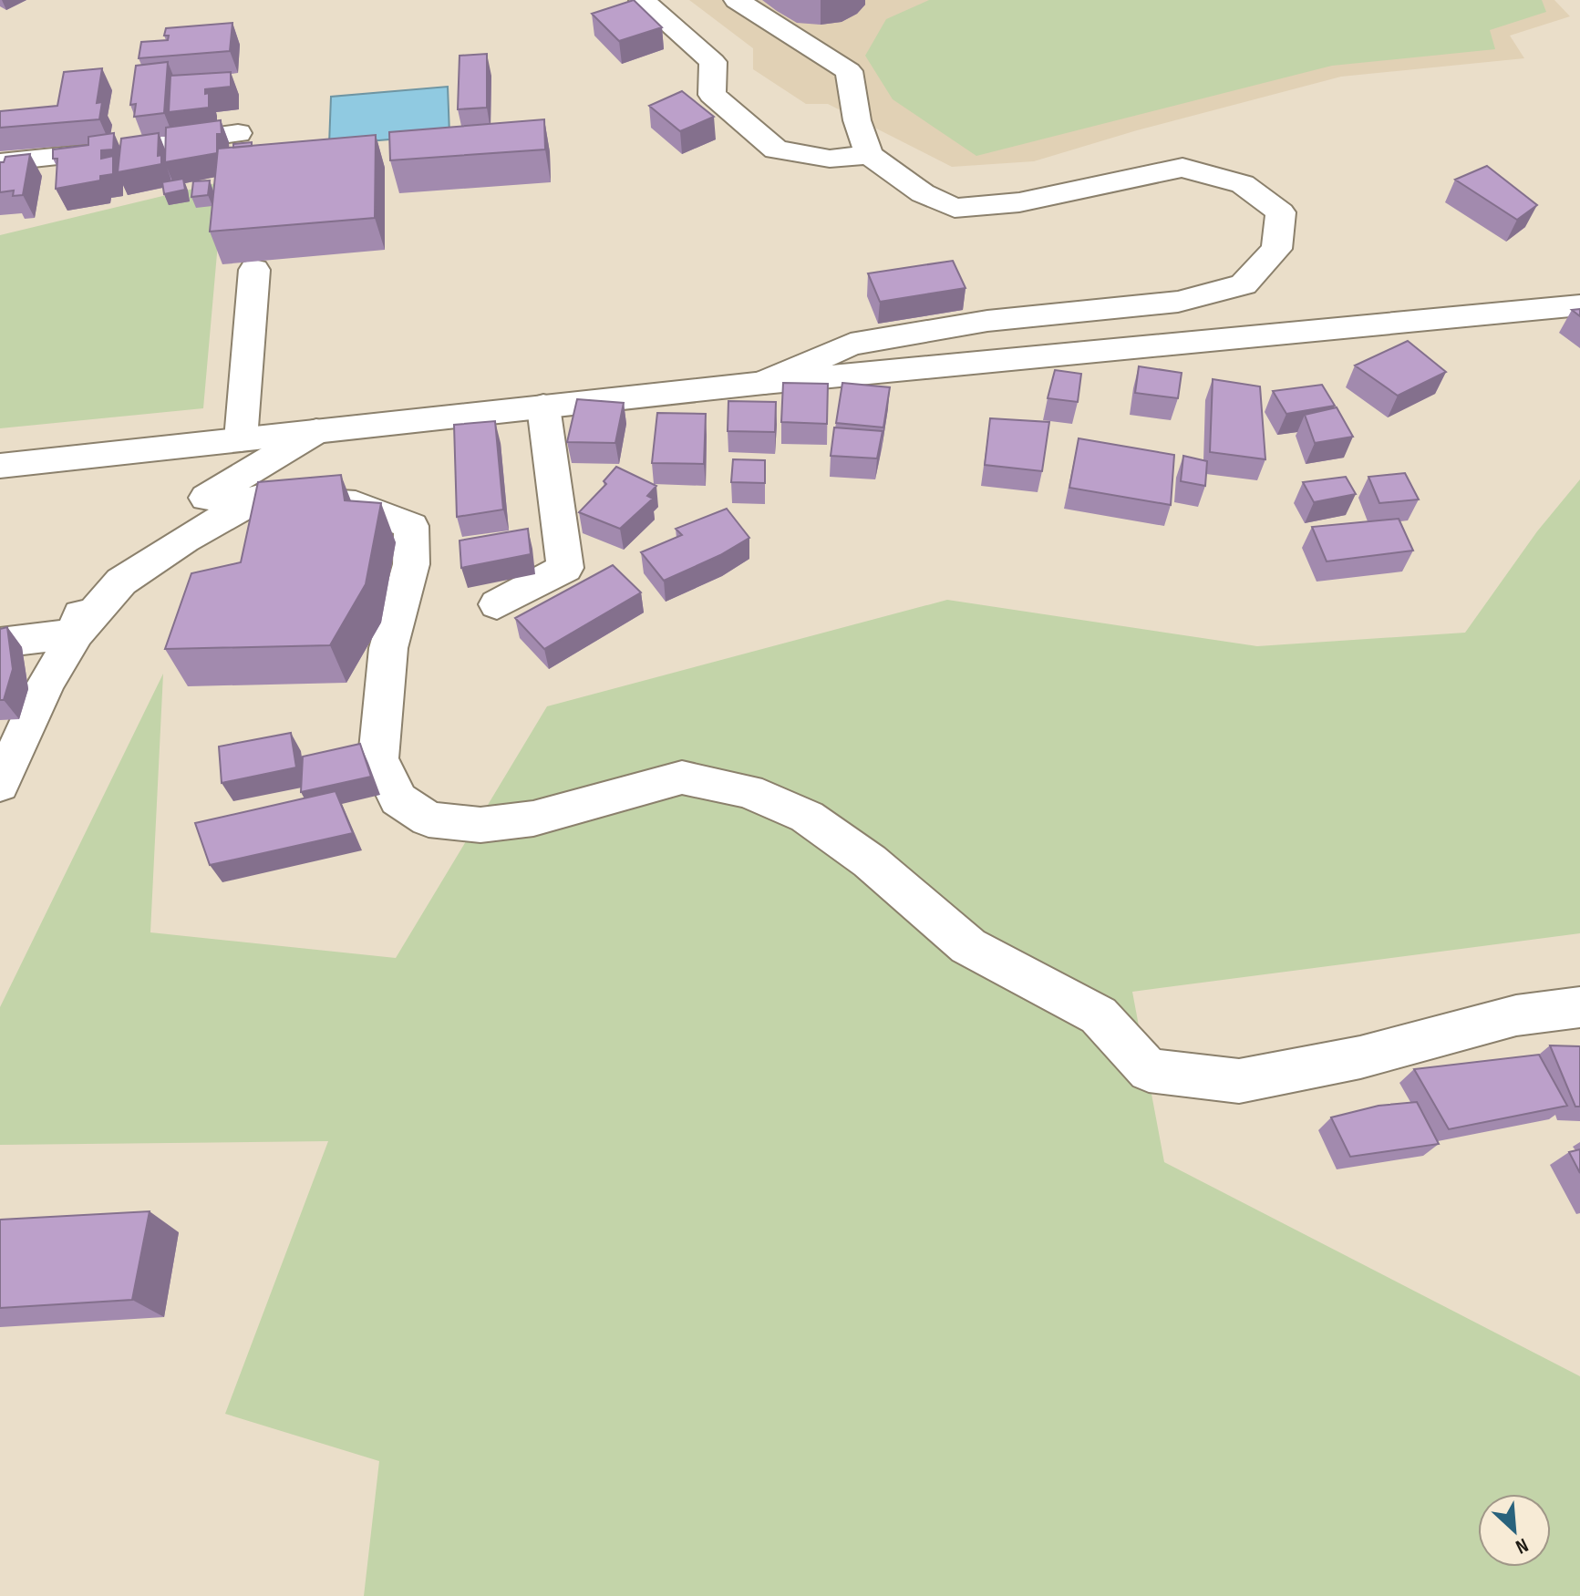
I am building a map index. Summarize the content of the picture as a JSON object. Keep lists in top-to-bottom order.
{
  "north": "bottom right"
}
